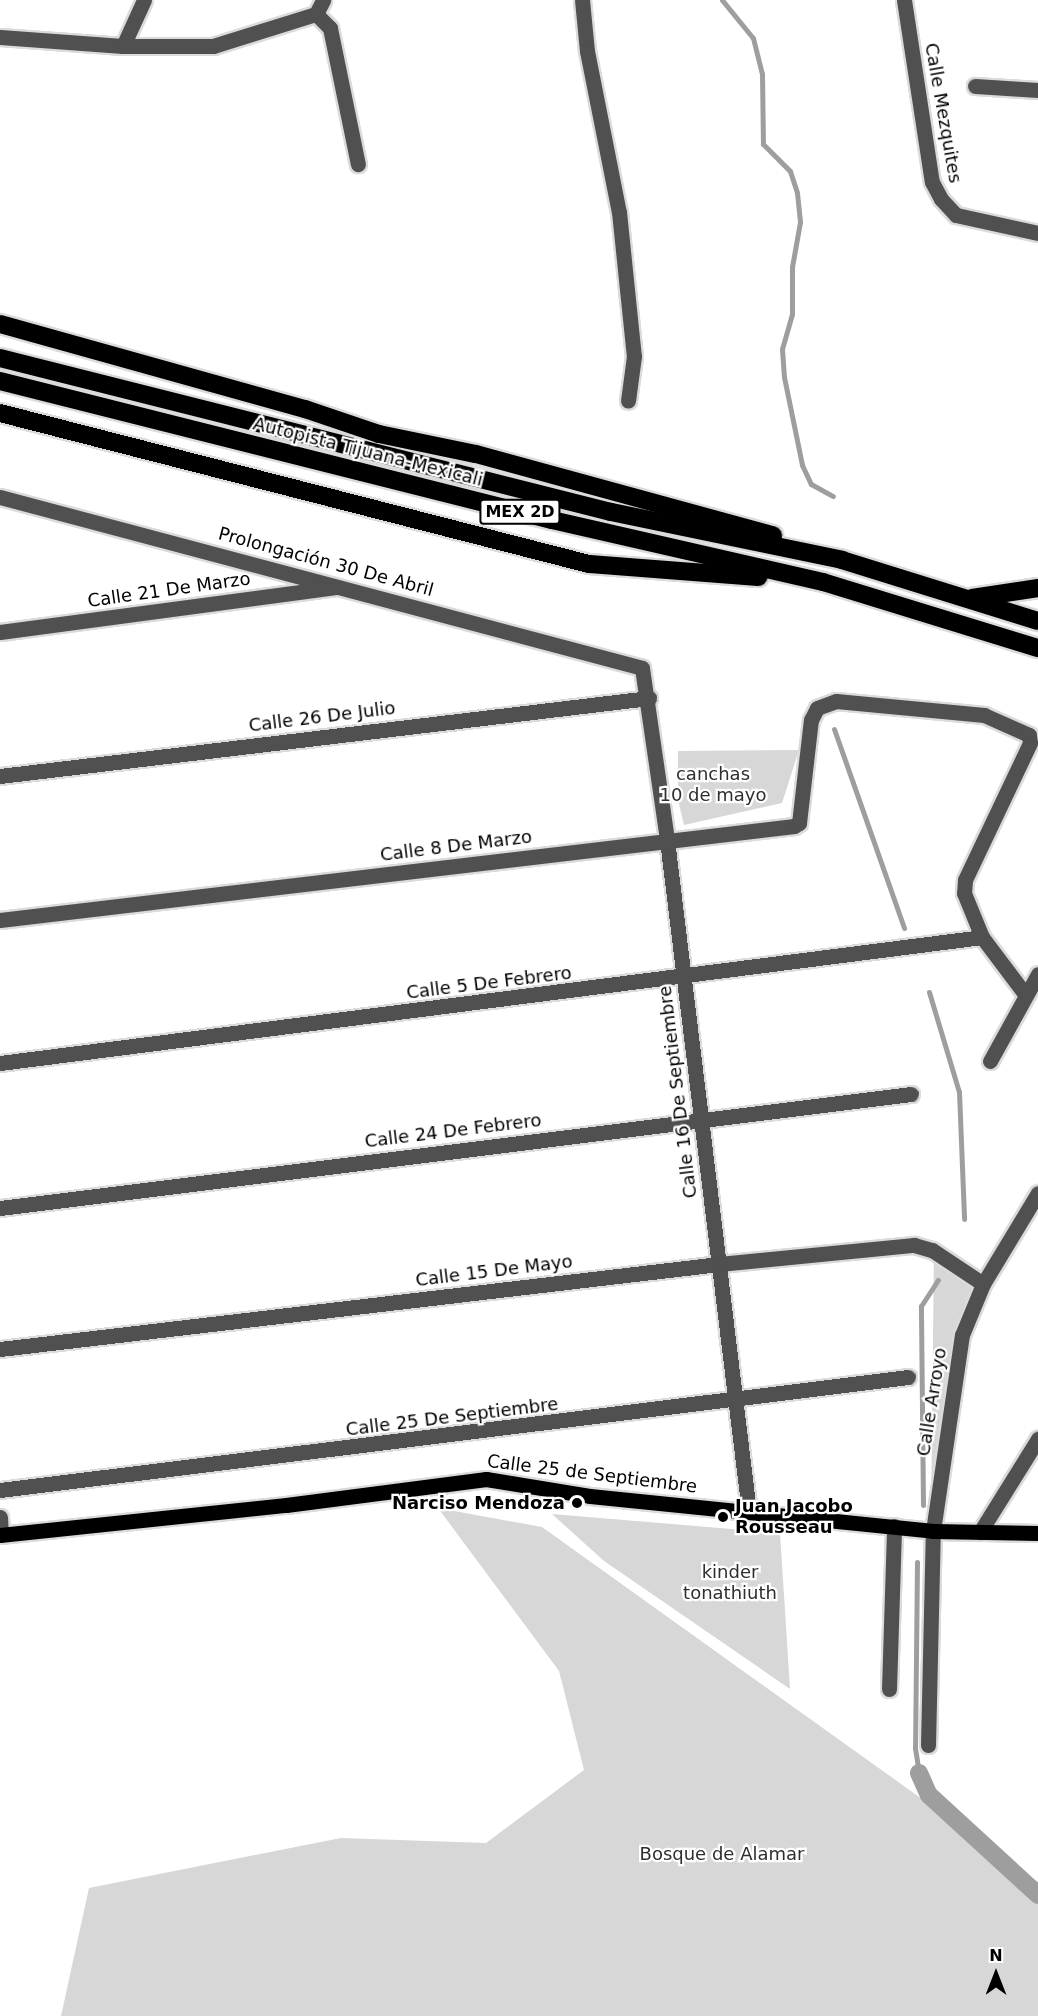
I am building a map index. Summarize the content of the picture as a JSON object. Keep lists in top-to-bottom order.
{
  "streets": {
    "highway": ["Autopista Tijuana-Mexicali", "MEX 2D"],
    "main road": ["Calle 25 de Septiembre"],
    "street": [
      "Calle Mezquites",
      "Prolongación 30 De Abril",
      "Calle 21 De Marzo",
      "Calle 26 De Julio",
      "Calle 8 De Marzo",
      "Calle 5 De Febrero",
      "Calle 16 De Septiembre",
      "Calle 24 De Febrero",
      "Calle 15 De Mayo",
      "Calle Arroyo",
      "Calle 25 De Septiembre"
    ]
  },
  "crossings": [
    ["Prolongación 30 De Abril", "Calle 21 De Marzo"],
    ["Prolongación 30 De Abril", "Calle 16 De Septiembre"],
    ["Calle 26 De Julio", "Calle 16 De Septiembre"],
    ["Calle 8 De Marzo", "Calle 5 De Febrero"],
    ["Calle 8 De Marzo", "Calle 16 De Septiembre"],
    ["Calle 5 De Febrero", "Calle 16 De Septiembre"],
    ["Calle 16 De Septiembre", "Calle 24 De Febrero"],
    ["Calle 16 De Septiembre", "Calle 15 De Mayo"],
    ["Calle 16 De Septiembre", "Calle 25 De Septiembre"],
    ["Calle 16 De Septiembre", "Calle 25 de Septiembre"],
    ["Calle 15 De Mayo", "Calle Arroyo"],
    ["Calle Arroyo", "Calle 25 de Septiembre"]
  ],
  "parks": ["canchas 10 de mayo", "kinder tonathiuth", "Bosque de Alamar"],
  "places": ["Narciso Mendoza", "Juan Jacobo Rousseau"],
  "north": "top"
}
